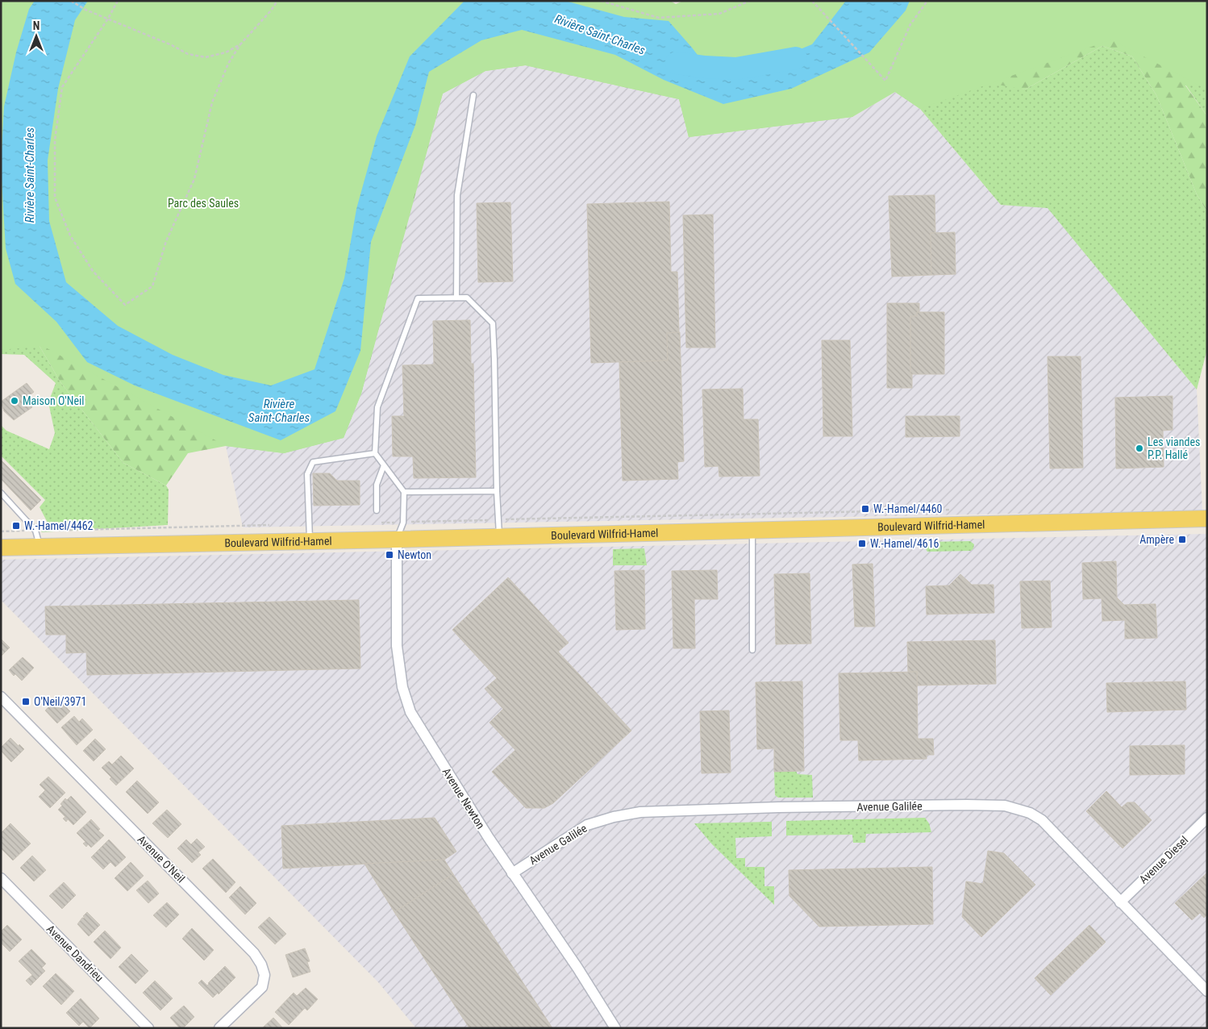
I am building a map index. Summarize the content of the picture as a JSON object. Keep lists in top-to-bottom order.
{
  "streets": {
    "main road": ["Boulevard Wilfrid-Hamel"],
    "street": [
      "Avenue Newton",
      "Avenue Galilée",
      "Avenue O'Neil",
      "Avenue Diesel",
      "Avenue Dandrieu"
    ]
  },
  "crossings": [
    ["Boulevard Wilfrid-Hamel", "Avenue Newton"],
    ["Avenue Newton", "Avenue Galilée"],
    ["Avenue Galilée", "Avenue Diesel"]
  ],
  "water": ["Rivière Saint-Charles"],
  "parks": ["Parc des Saules"],
  "places": {
    "other": ["Maison O'Neil", "Les viandes P.P. Hallé"],
    "transit": [
      "W.-Hamel/4460",
      "W.-Hamel/4462",
      "Ampère",
      "W.-Hamel/4616",
      "Newton",
      "O'Neil/3971"
    ]
  },
  "north": "top"
}
